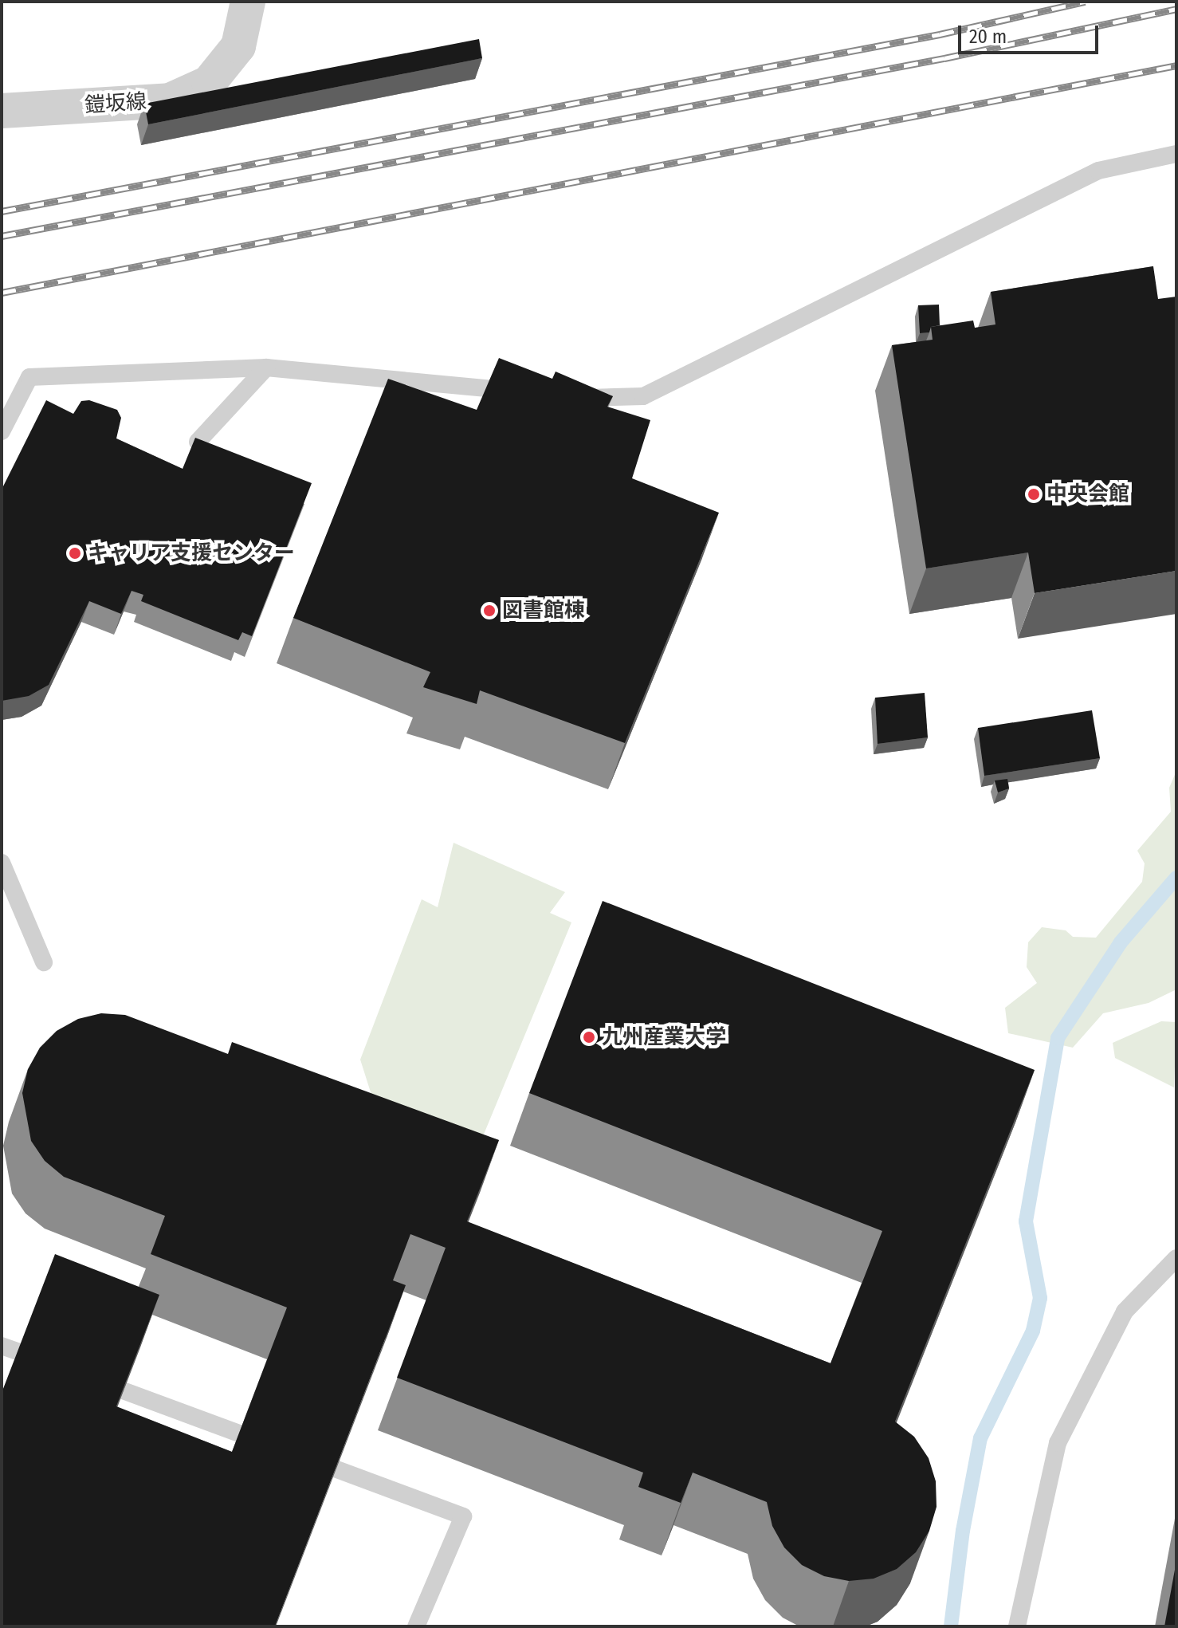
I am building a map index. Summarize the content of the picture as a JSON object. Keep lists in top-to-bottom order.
{
  "streets": {
    "street": ["鎧坂線"]
  },
  "places": [
    "中央会館",
    "キャリア支援センター",
    "図書館棟",
    "九州産業大学"
  ],
  "scale_bar": "20 m"
}
